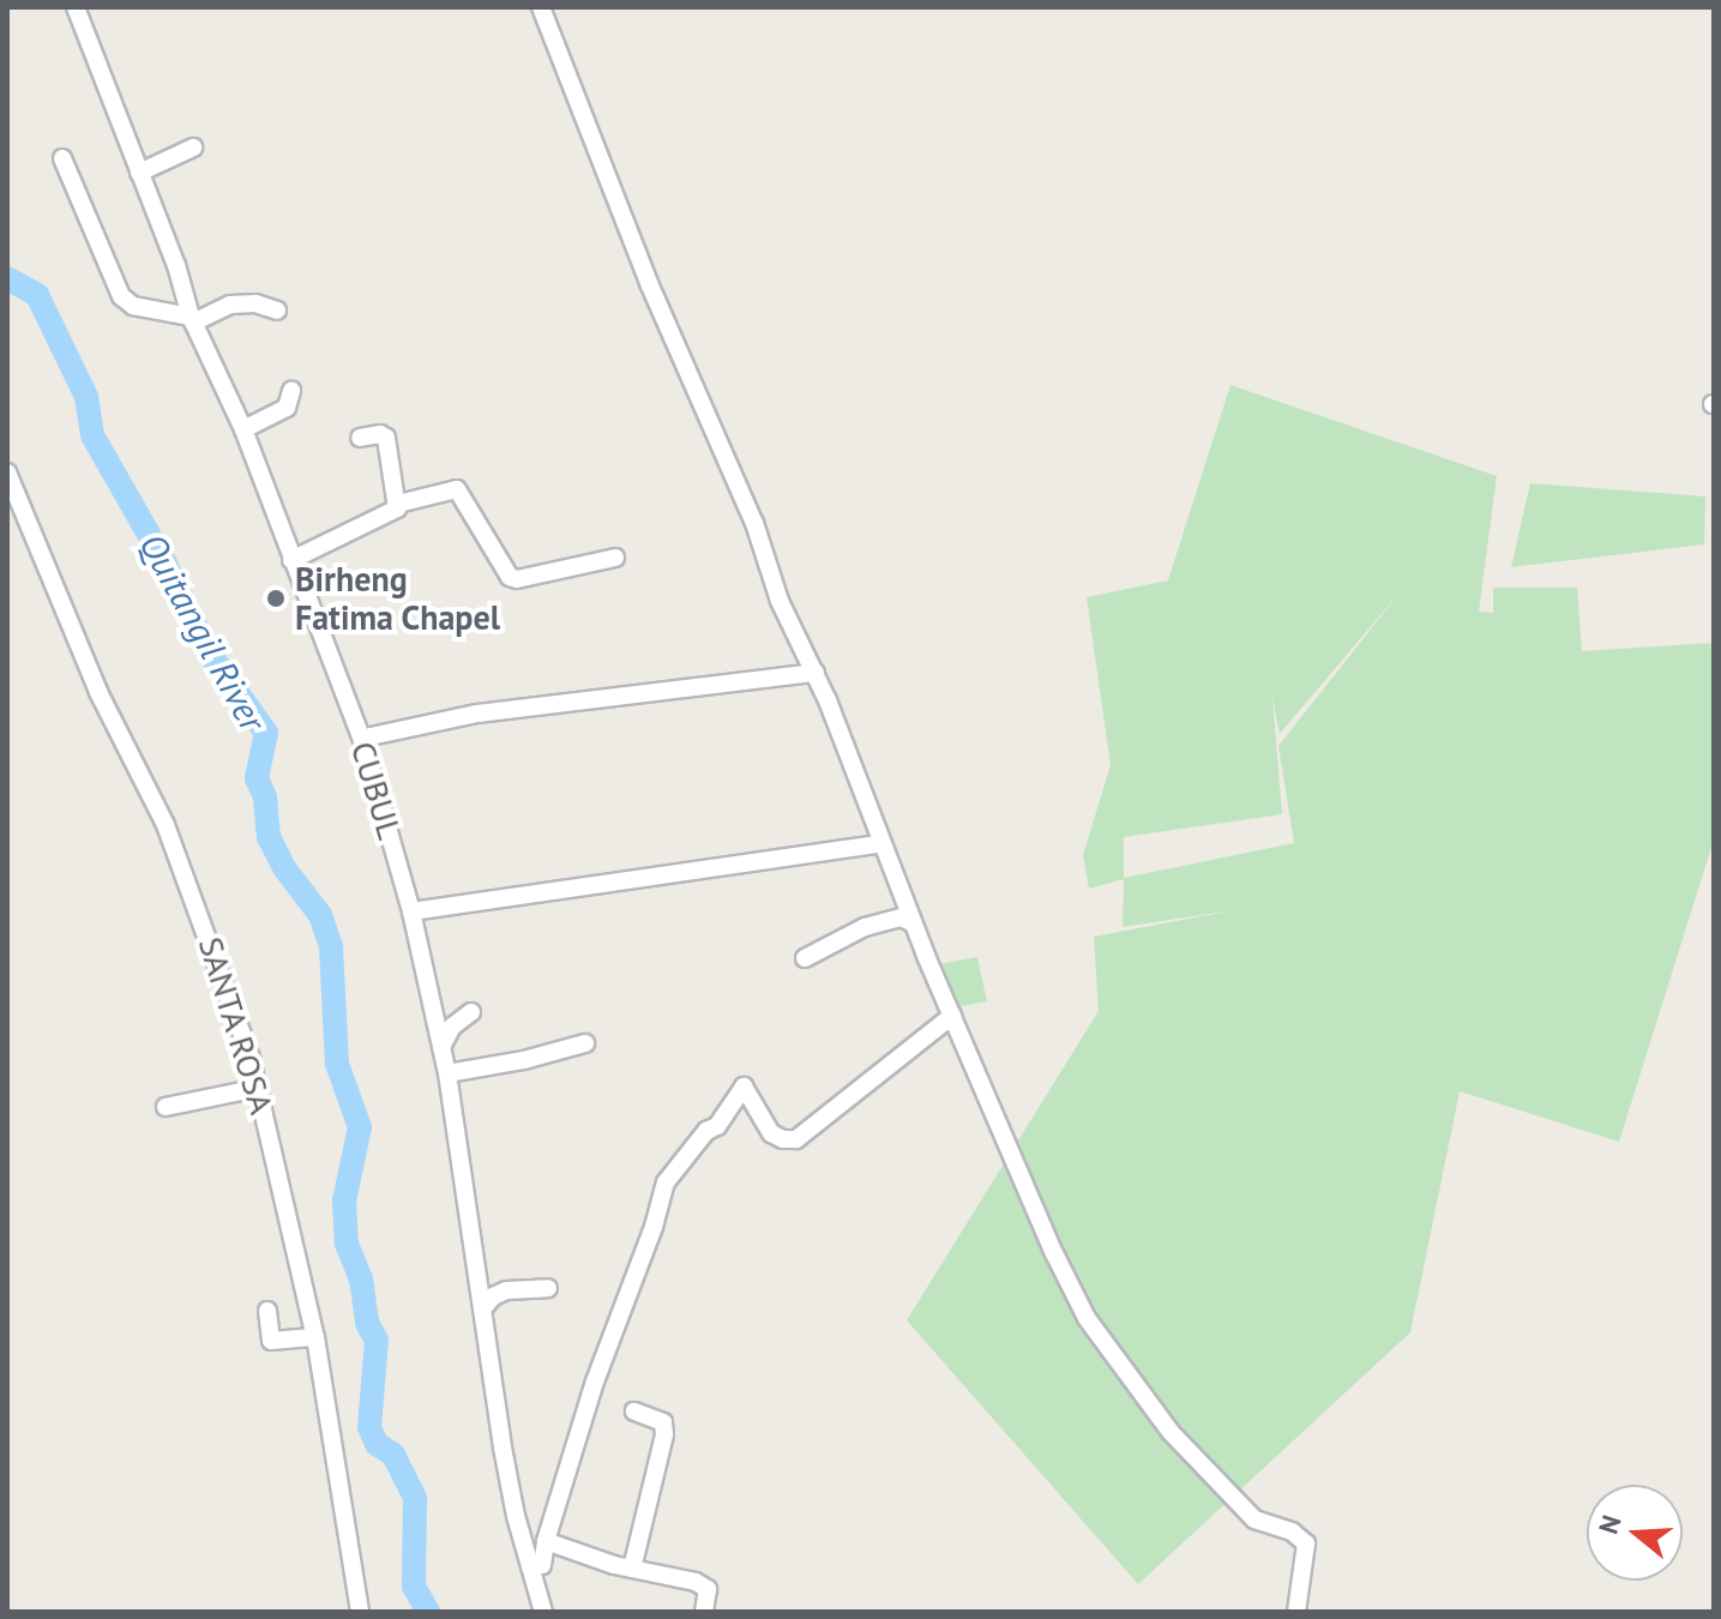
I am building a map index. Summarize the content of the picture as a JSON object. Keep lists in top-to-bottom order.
{
  "streets": {
    "street": ["CUBUL", "SANTA ROSA"]
  },
  "water": ["Quitangil River"],
  "places": ["Birheng Fatima Chapel"],
  "north": "left"
}
